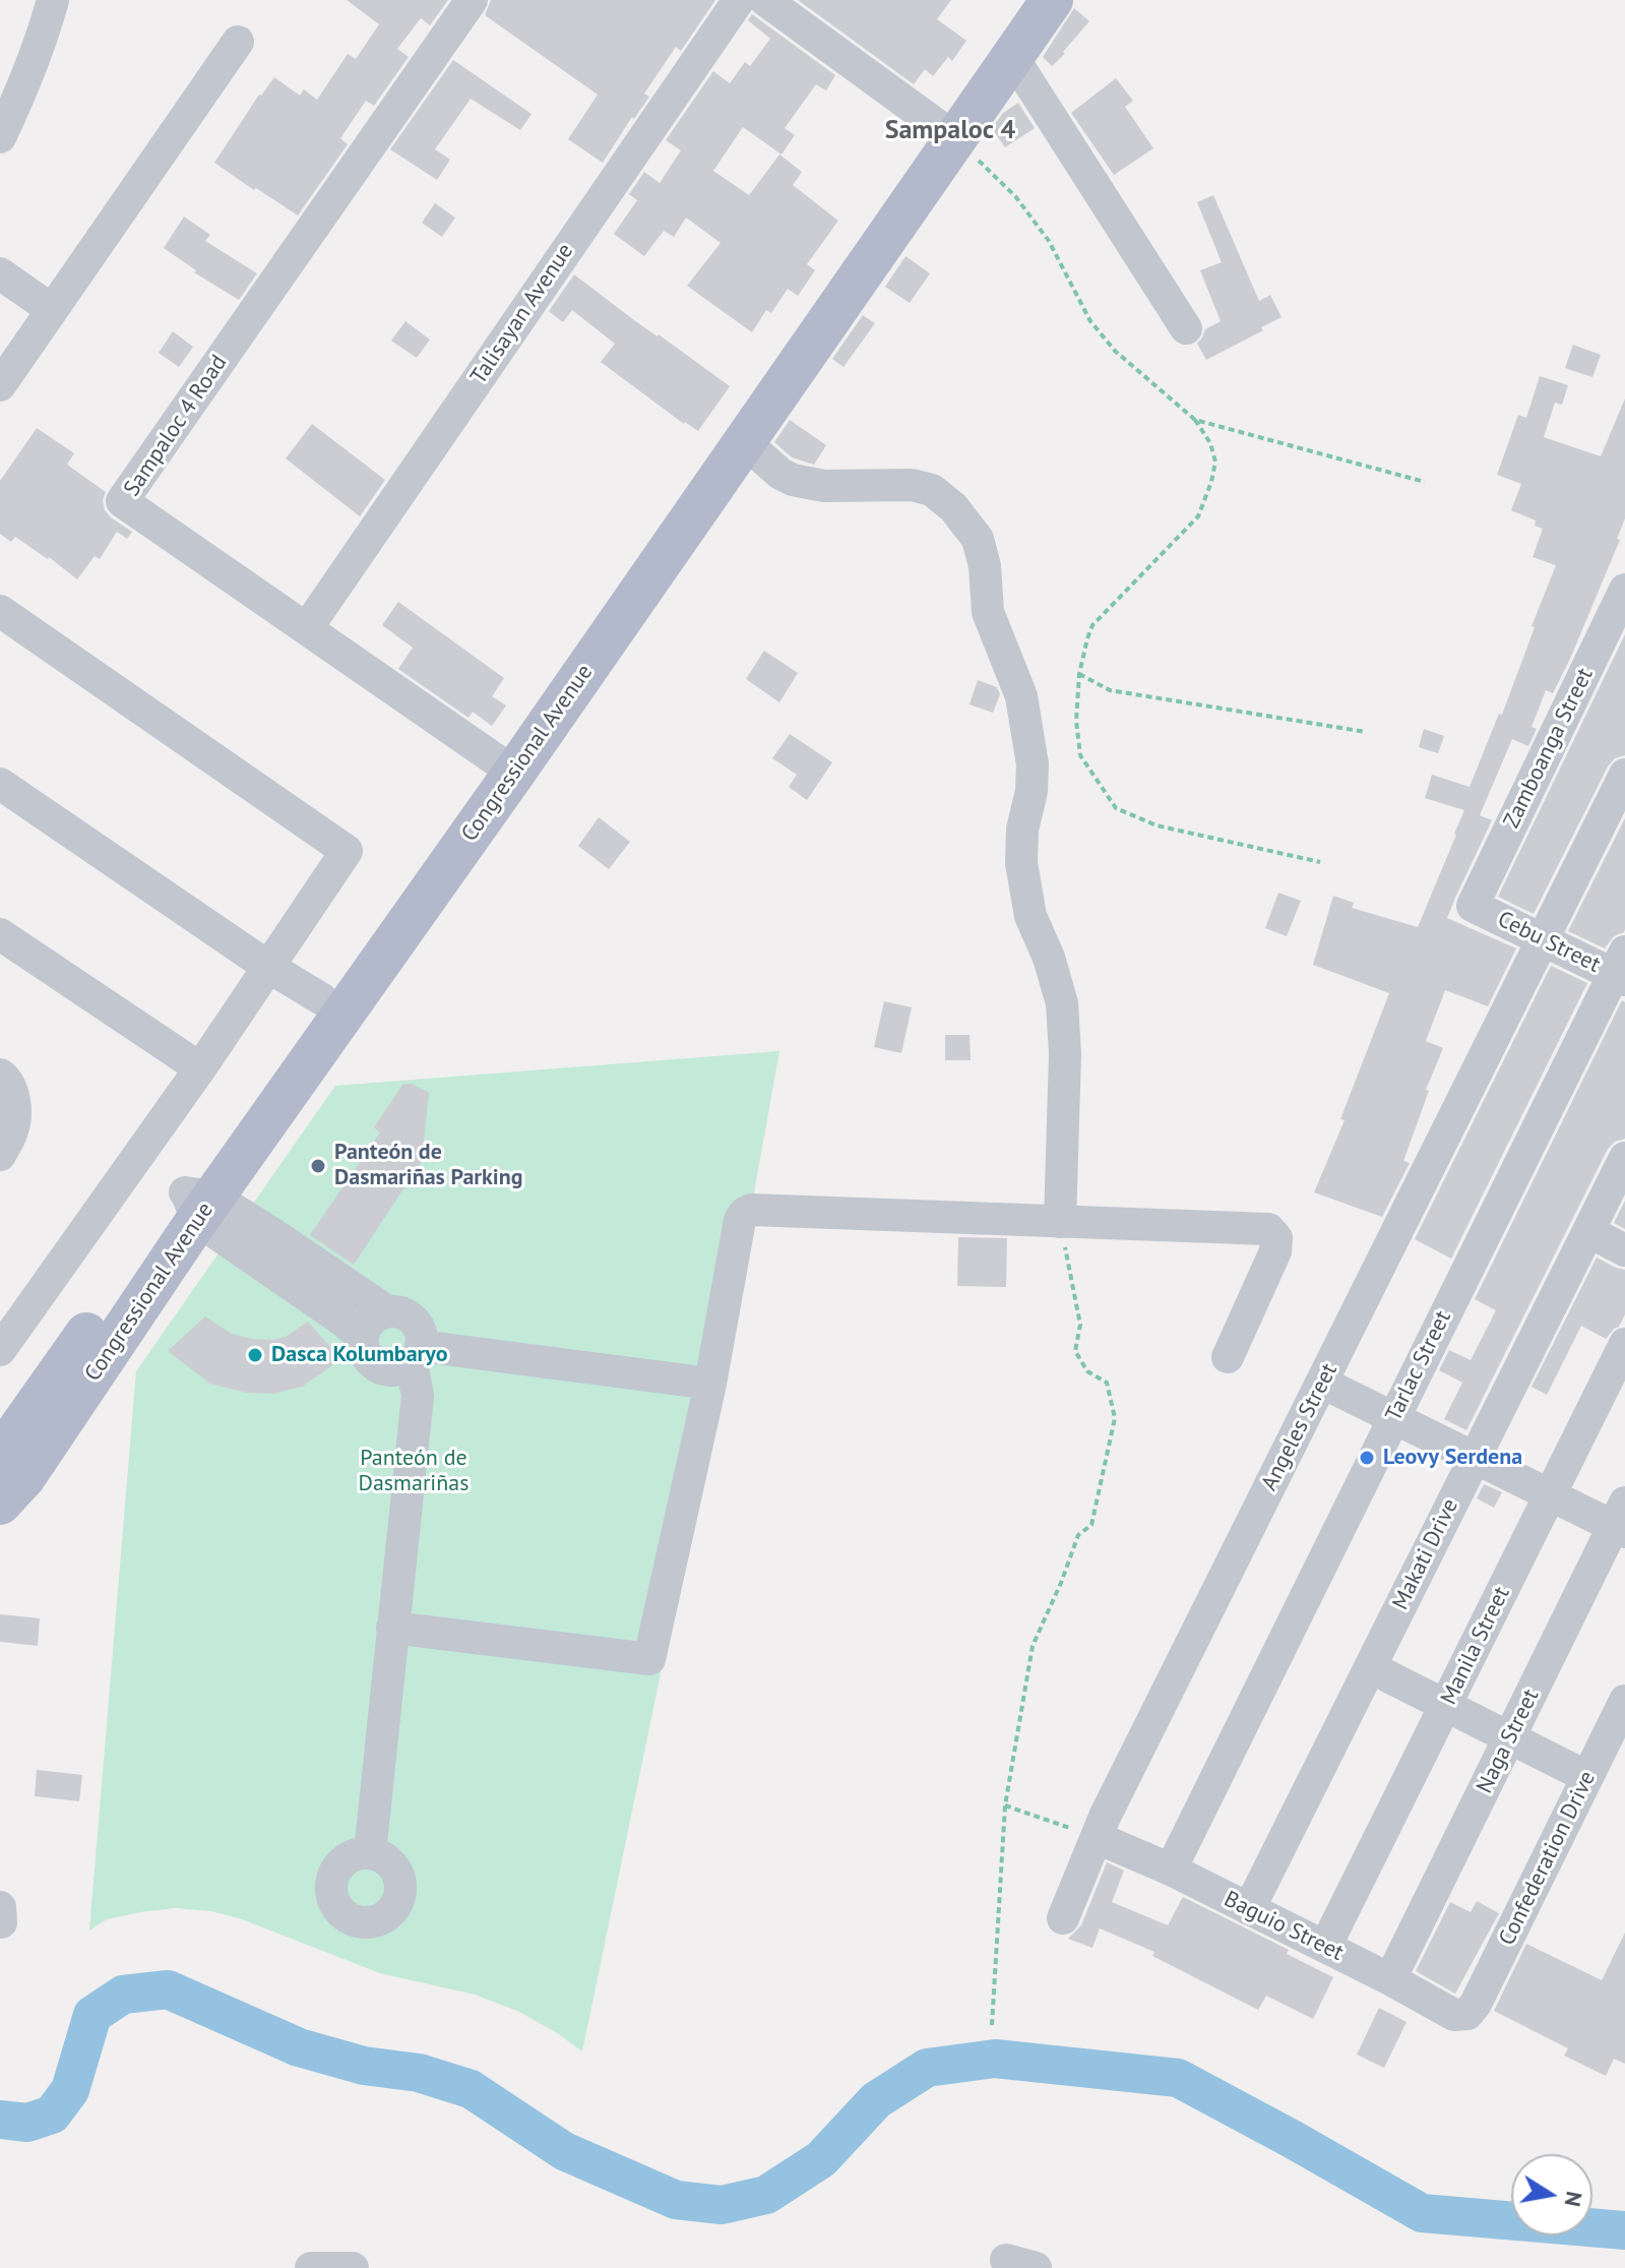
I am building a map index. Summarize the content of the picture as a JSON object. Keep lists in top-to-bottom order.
{
  "streets": {
    "main road": ["Congressional Avenue"],
    "street": [
      "Talisayan Avenue",
      "Sampaloc 4 Road",
      "Zamboanga Street",
      "Cebu Street",
      "Tarlac Street",
      "Angeles Street",
      "Makati Drive",
      "Manila Street",
      "Naga Street",
      "Confederation Drive",
      "Baguio Street"
    ]
  },
  "crossings": [
    ["Talisayan Avenue", "Sampaloc 4 Road"],
    ["Sampaloc 4 Road", "Congressional Avenue"],
    ["Zamboanga Street", "Cebu Street"],
    ["Cebu Street", "Tarlac Street"],
    ["Cebu Street", "Angeles Street"],
    ["Tarlac Street", "Baguio Street"],
    ["Angeles Street", "Baguio Street"],
    ["Makati Drive", "Baguio Street"],
    ["Manila Street", "Baguio Street"],
    ["Naga Street", "Baguio Street"],
    ["Confederation Drive", "Baguio Street"]
  ],
  "districts": ["Sampaloc 4"],
  "parks": ["Panteón de Dasmariñas"],
  "places": ["Panteón de Dasmariñas Parking", "Dasca Kolumbaryo", "Leovy Serdena"],
  "north": "right"
}
